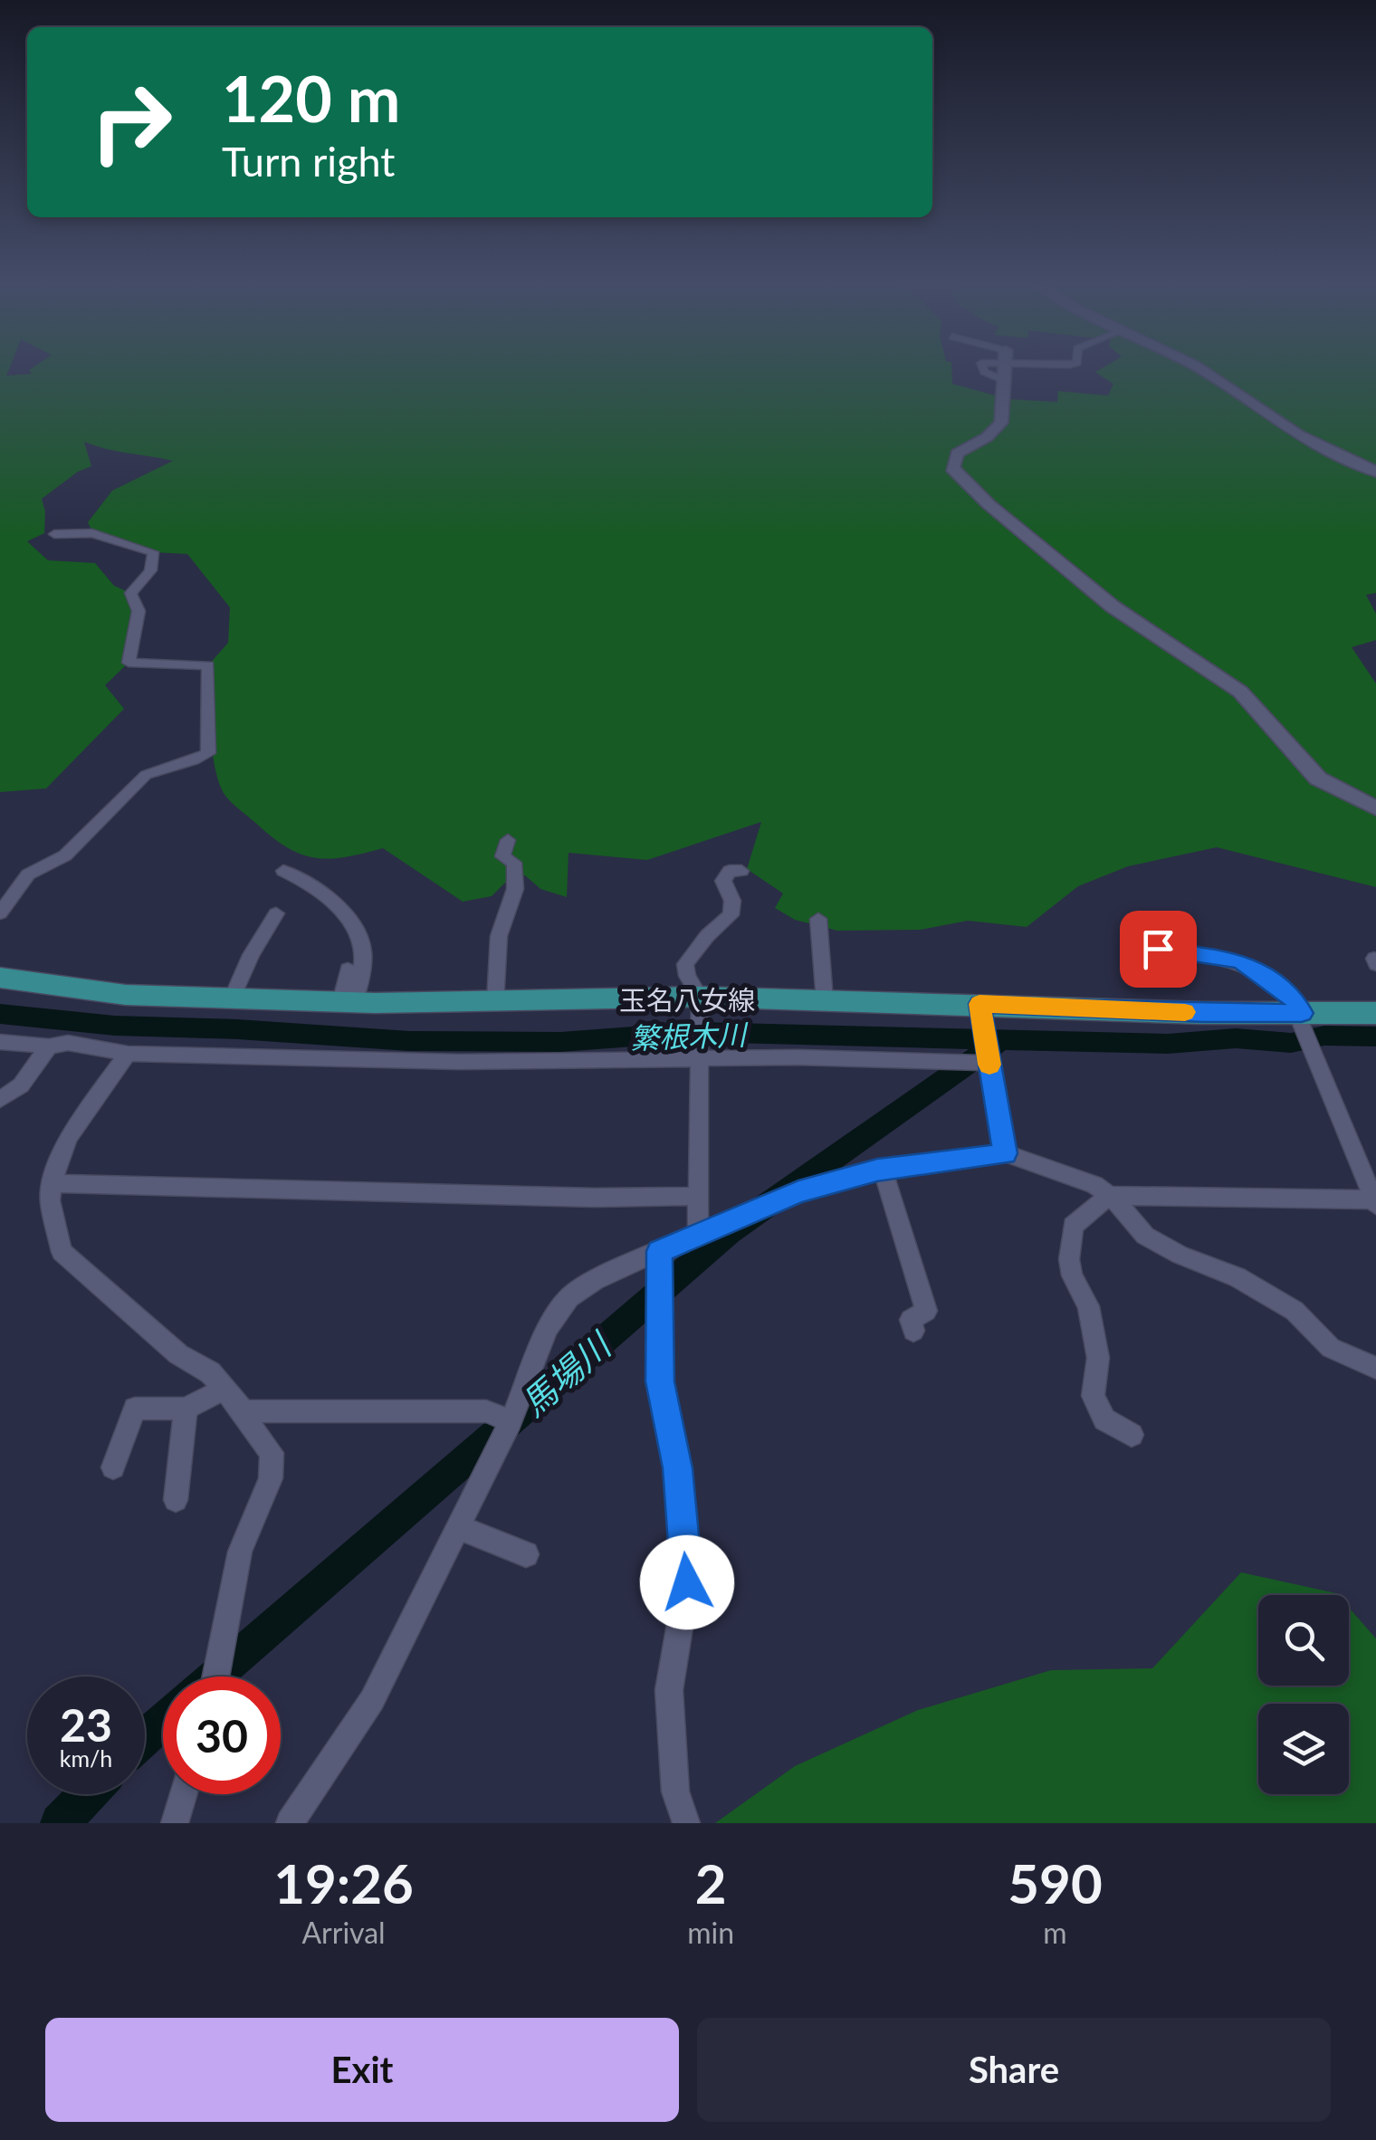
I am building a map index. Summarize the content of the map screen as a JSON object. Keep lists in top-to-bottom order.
{
  "streets": {
    "main road": ["玉名八女線"]
  },
  "water": ["繁根木川", "馬場川"],
  "page": {
    "turn": ["120 m", "Turn right"],
    "speed": "23 km/h",
    "limit": "30",
    "eta": [
      "19:26",
      "Arrival",
      "2",
      "min",
      "590",
      "m"
    ],
    "buttons": ["Exit", "Share"]
  }
}
